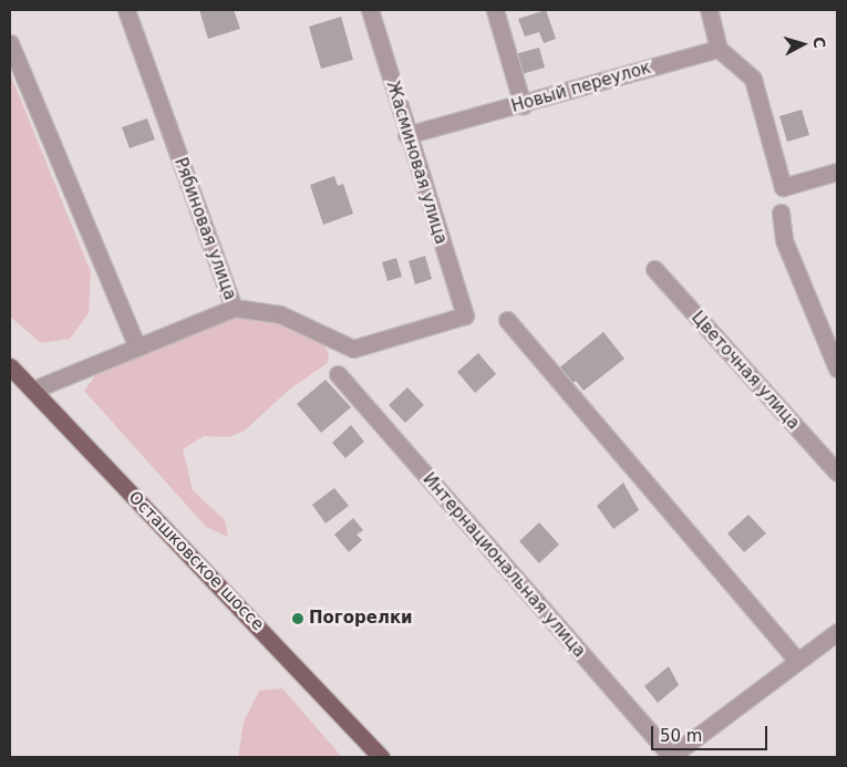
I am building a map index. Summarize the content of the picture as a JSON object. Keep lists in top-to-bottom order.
{
  "streets": {
    "main road": ["Осташковское шоссе"],
    "street": [
      "Новый переулок",
      "Жасминовая улица",
      "Рябиновая улица",
      "Цветочная улица",
      "Интернациональная улица"
    ]
  },
  "crossings": [
    ["Новый переулок", "Жасминовая улица"],
    ["Жасминовая улица", "Рябиновая улица"],
    ["Рябиновая улица", "Осташковское шоссе"]
  ],
  "places": ["Погорелки"],
  "scale_bar": "50 m",
  "north": "right"
}
